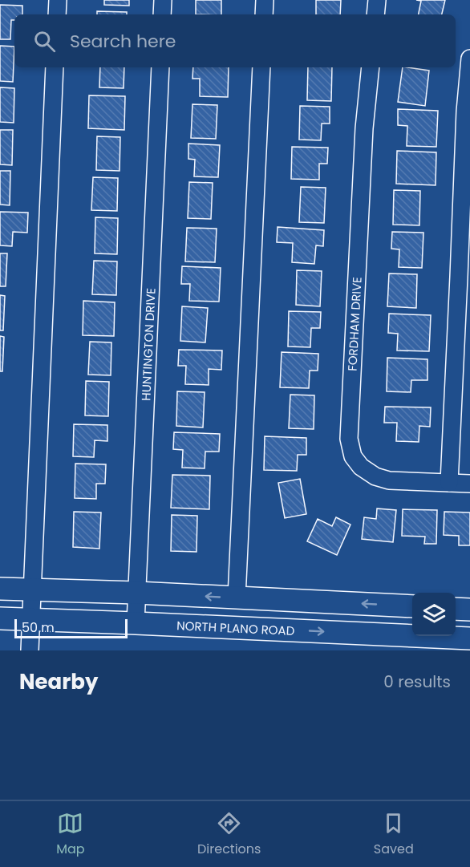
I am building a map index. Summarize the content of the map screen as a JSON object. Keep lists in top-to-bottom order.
{
  "streets": {
    "main road": ["NORTH PLANO ROAD"],
    "street": ["FORDHAM DRIVE", "HUNTINGTON DRIVE"]
  },
  "crossings": [
    ["HUNTINGTON DRIVE", "NORTH PLANO ROAD"]
  ],
  "scale_bar": "50 m",
  "page": {
    "search": "Search here",
    "scale": "50 m",
    "heading": ["Nearby", "0 results"],
    "nav": ["Map", "Directions", "Saved"]
  }
}
